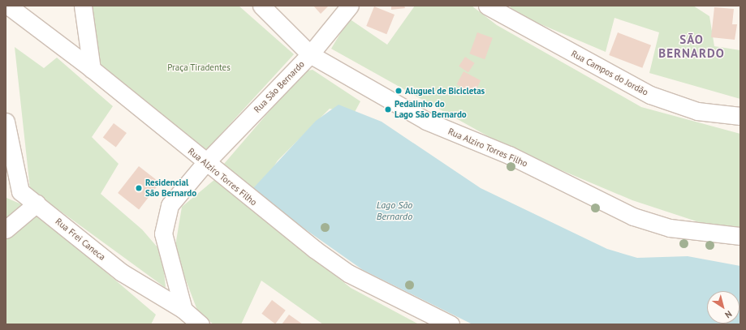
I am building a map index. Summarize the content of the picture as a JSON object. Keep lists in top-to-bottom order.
{
  "streets": {
    "street": [
      "Rua Campos do Jordão",
      "Rua São Bernardo",
      "Rua Alziro Torres Filho",
      "Rua Frei Caneca"
    ]
  },
  "crossings": [
    ["Rua São Bernardo", "Rua Alziro Torres Filho"],
    ["Rua São Bernardo", "Rua Frei Caneca"]
  ],
  "districts": ["SÃO BERNARDO"],
  "water": ["Lago São Bernardo"],
  "parks": ["Praça Tiradentes"],
  "places": ["Aluguel de Bicicletas", "Pedalinho do Lago São Bernardo", "Residencial São Bernardo"],
  "north": "bottom right"
}
